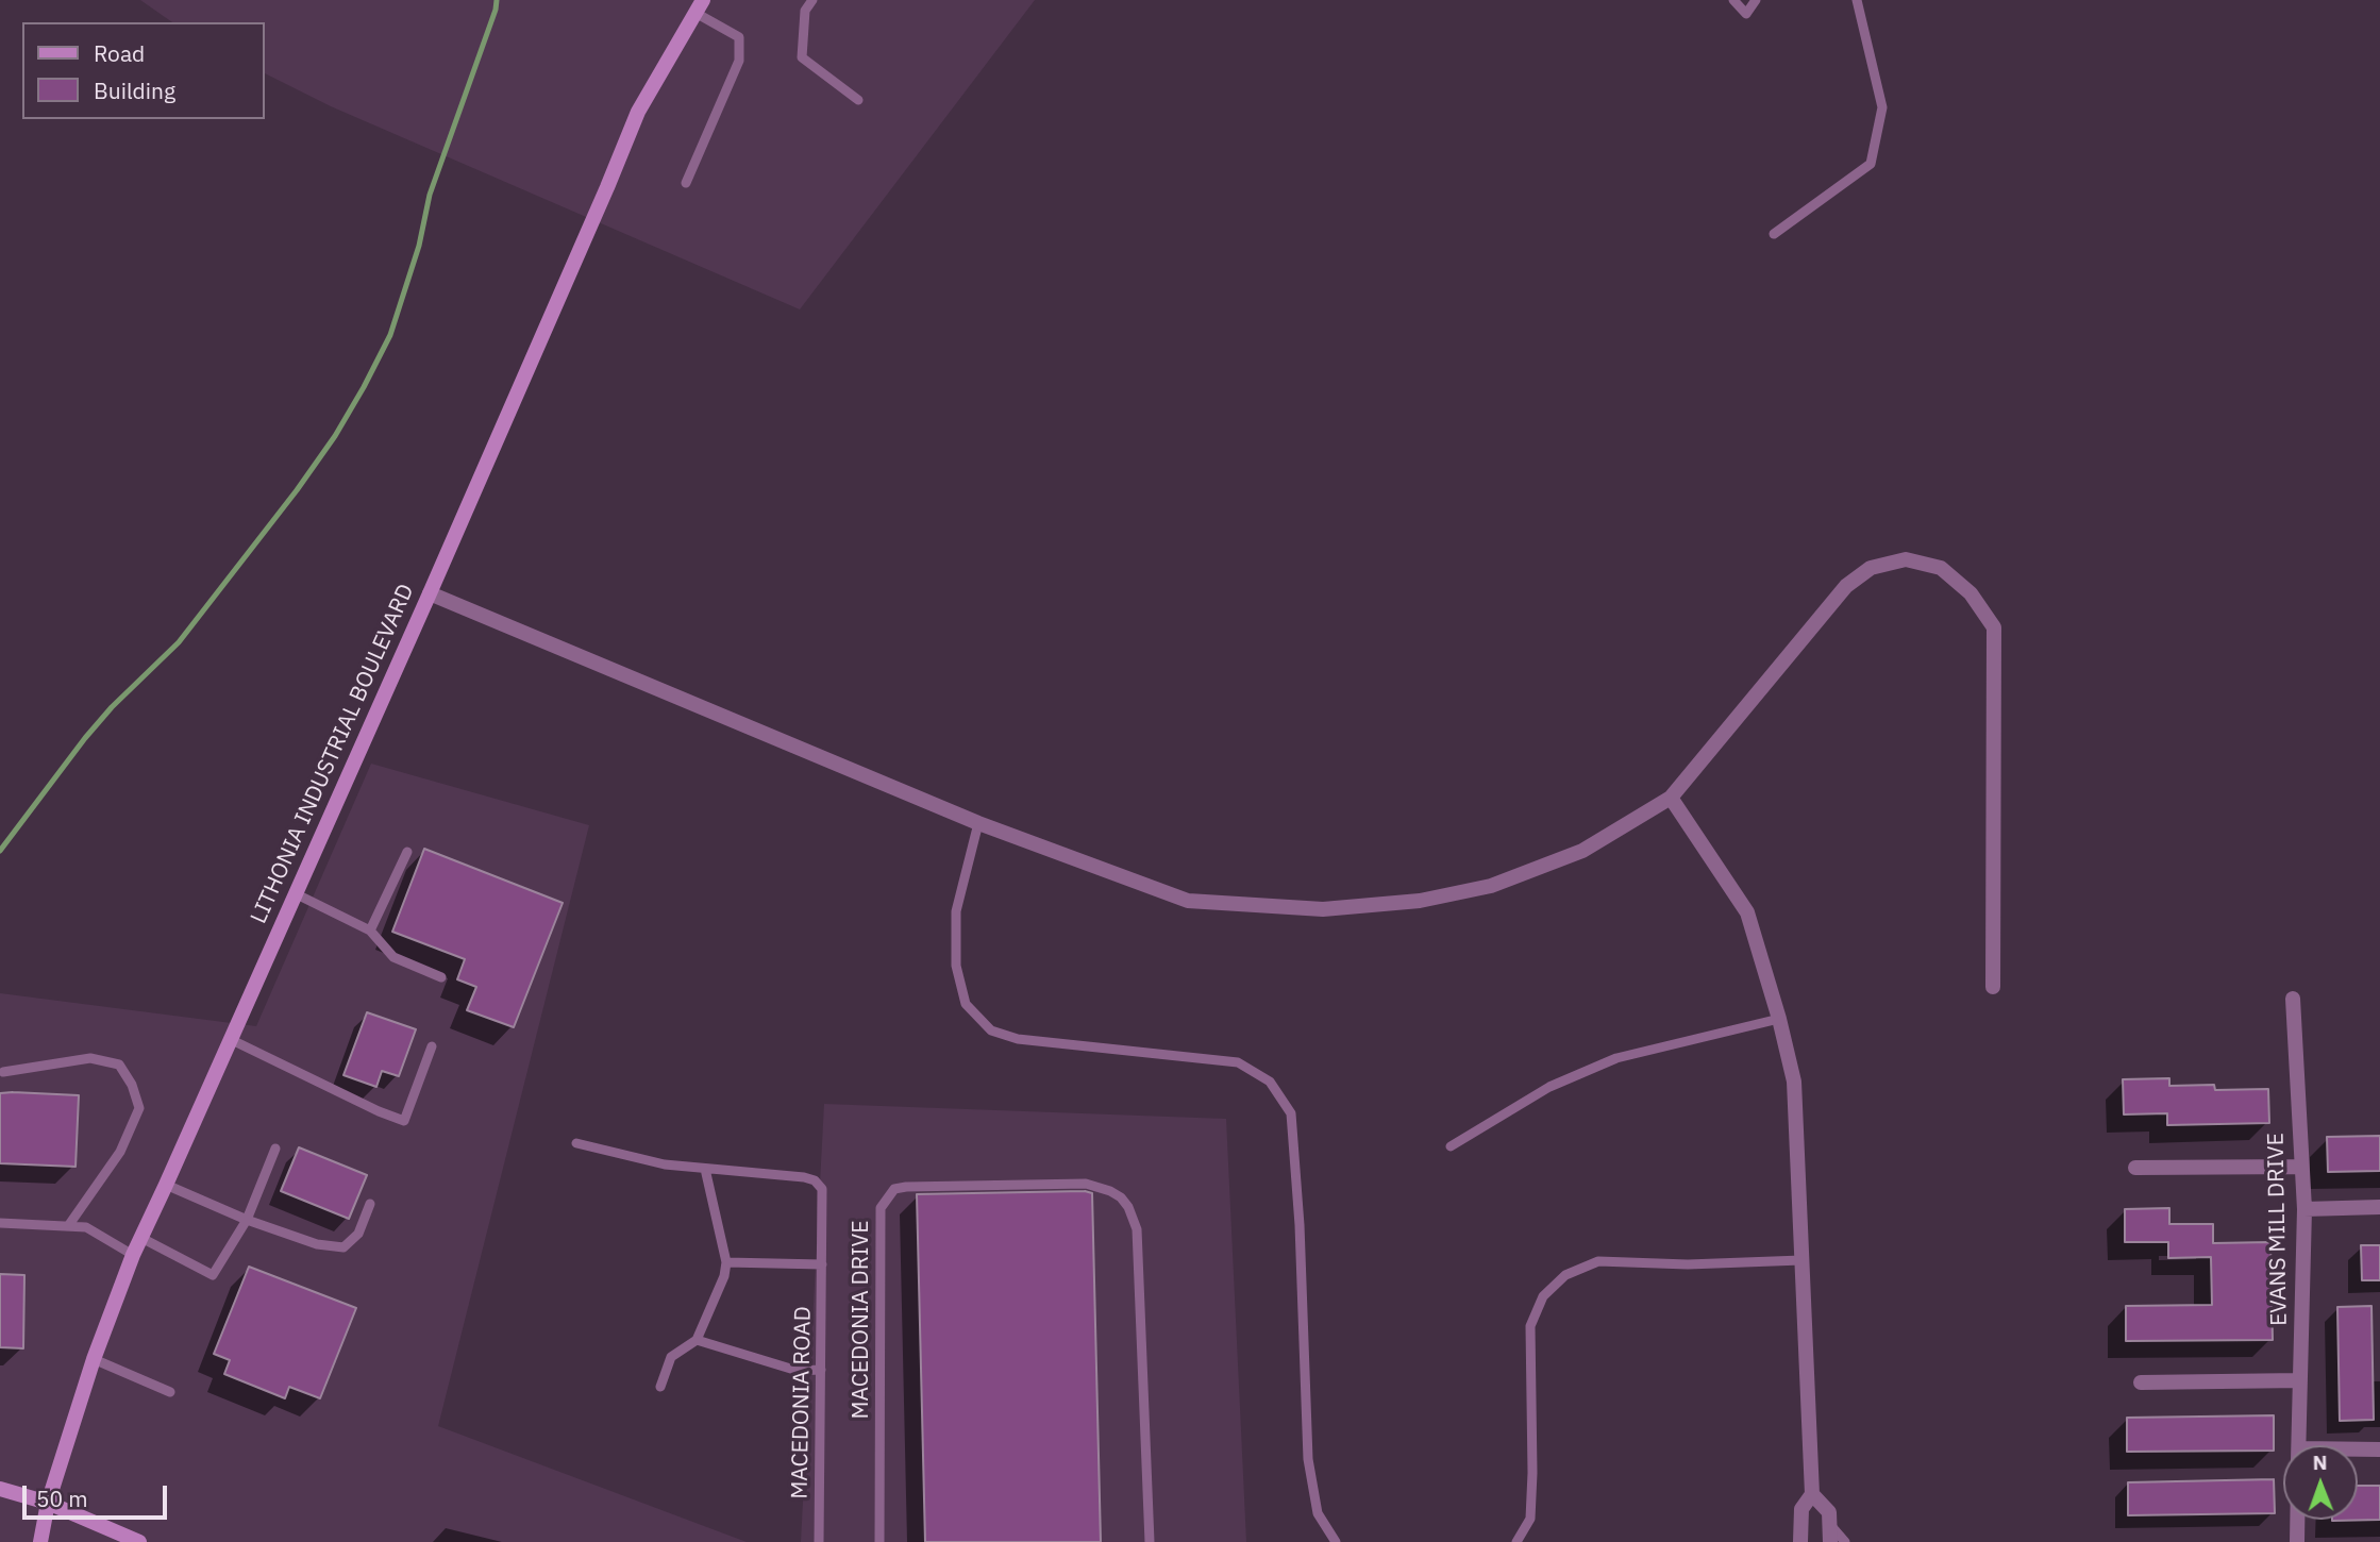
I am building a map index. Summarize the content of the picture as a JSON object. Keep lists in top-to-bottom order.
{
  "streets": {
    "main road": ["LITHONIA INDUSTRIAL BOULEVARD"],
    "street": ["EVANS MILL DRIVE"],
    "lane": ["MACEDONIA DRIVE", "MACEDONIA ROAD"]
  },
  "legend": ["Road", "Building"],
  "scale_bar": "50 m",
  "north": "top"
}
